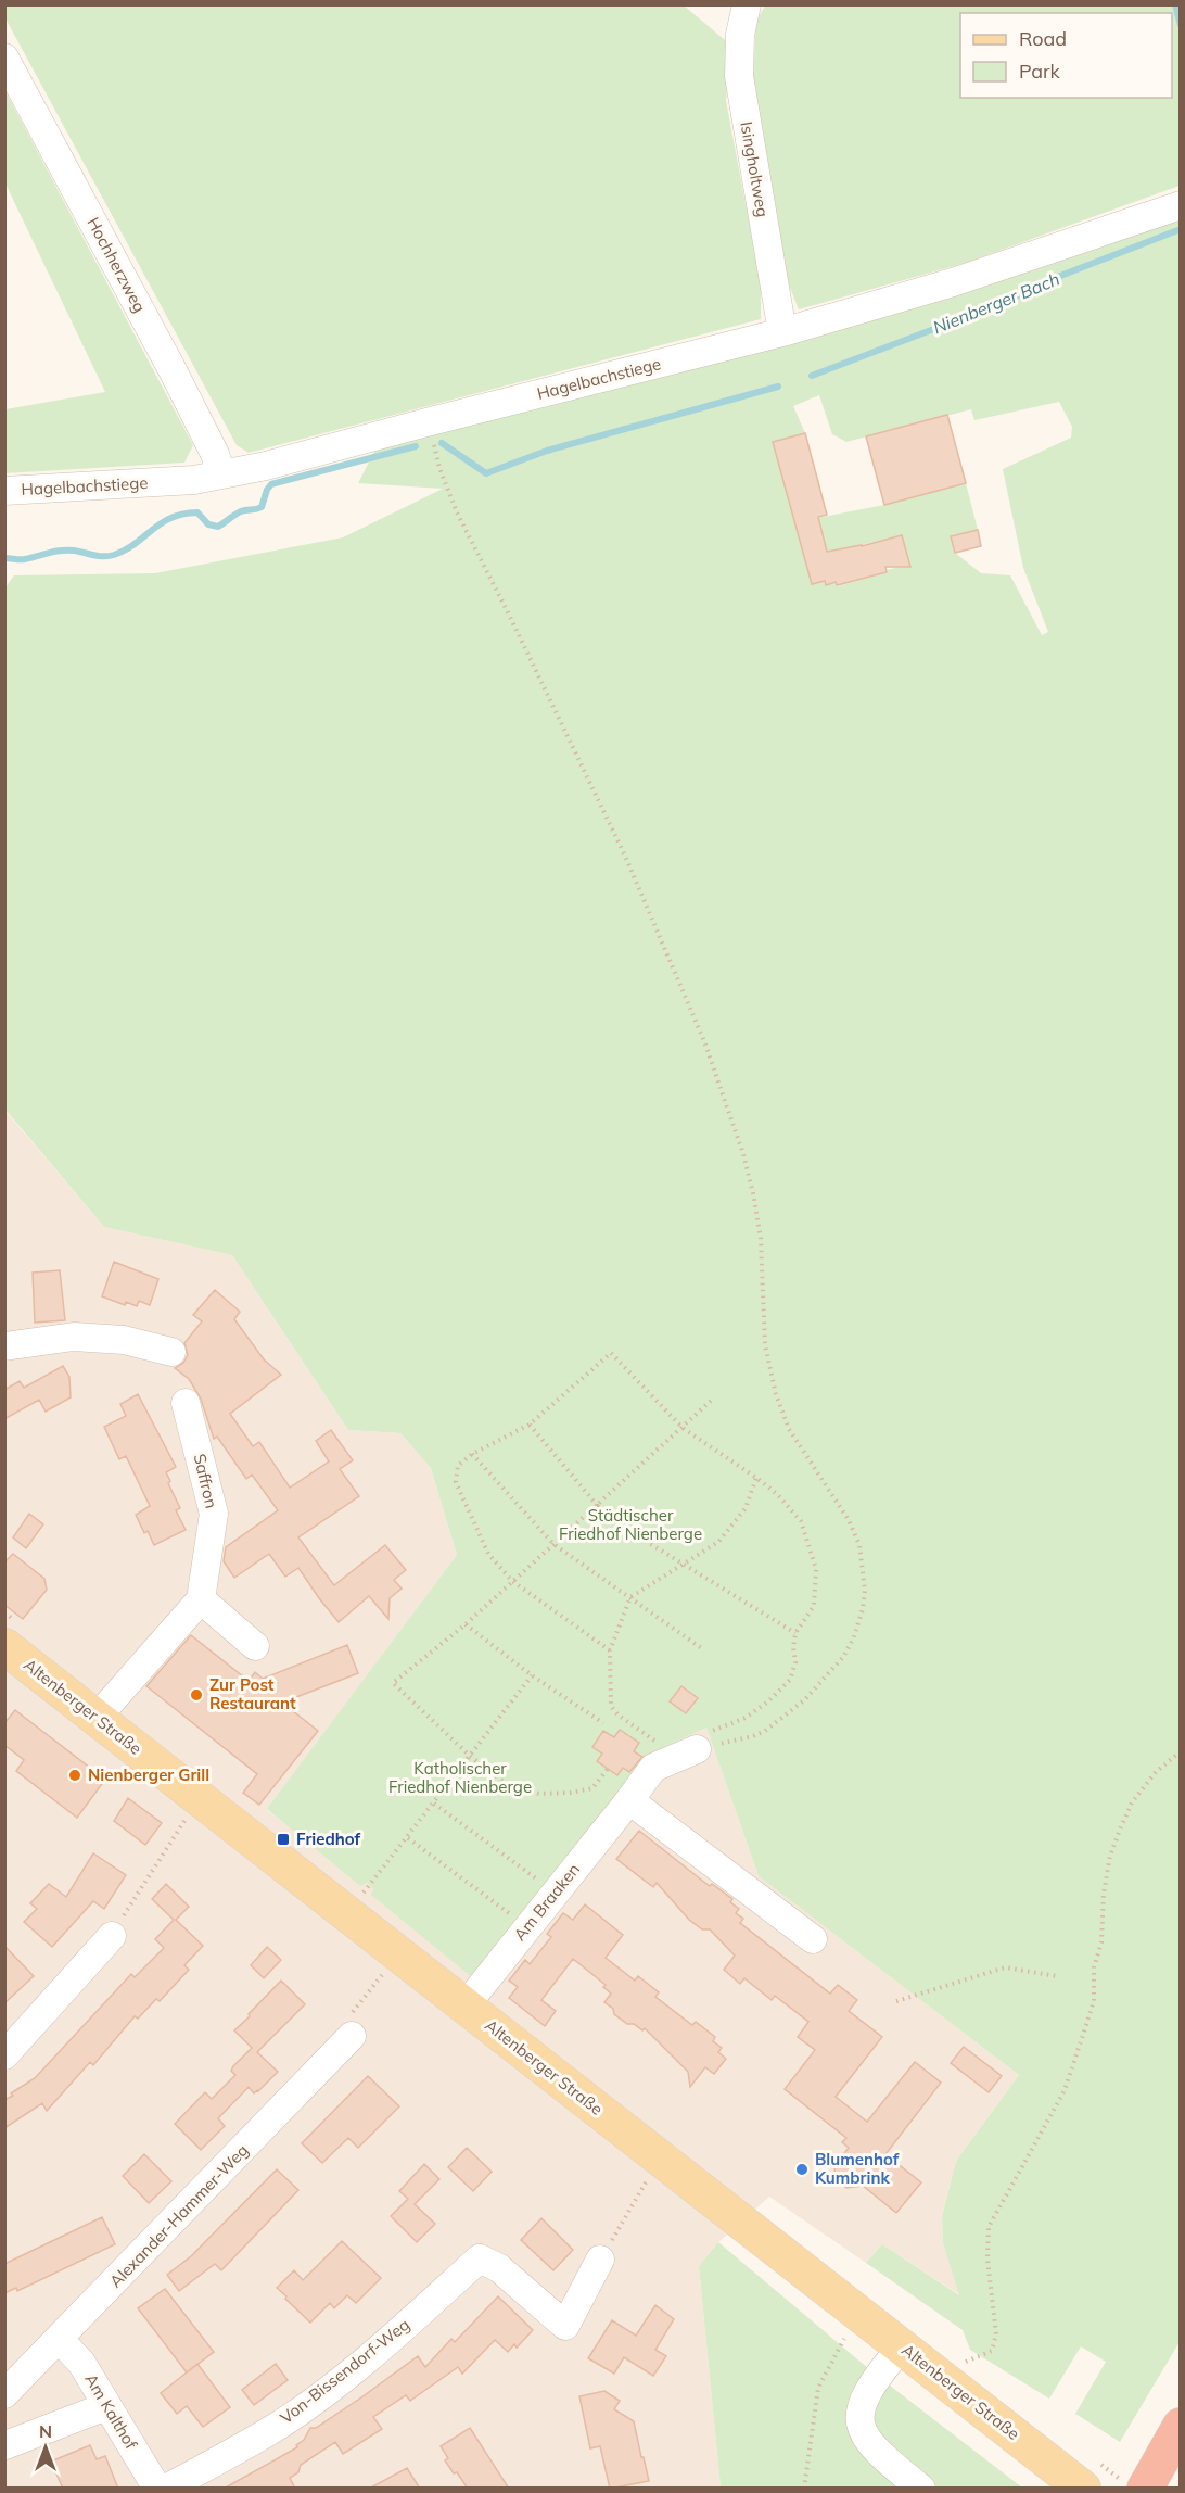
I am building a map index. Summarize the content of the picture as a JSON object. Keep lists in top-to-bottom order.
{
  "streets": {
    "main road": ["Altenberger Straße"],
    "street": [
      "Isingholtweg",
      "Hochherzweg",
      "Hagelbachstiege",
      "Saffron",
      "Am Braaken",
      "Alexander-Hammer-Weg",
      "Von-Bissendorf-Weg",
      "Am Kalthof"
    ]
  },
  "crossings": [
    ["Isingholtweg", "Hagelbachstiege"],
    ["Hochherzweg", "Hagelbachstiege"],
    ["Altenberger Straße", "Am Braaken"],
    ["Alexander-Hammer-Weg", "Am Kalthof"]
  ],
  "water": ["Nienberger Bach"],
  "parks": ["Städtischer Friedhof Nienberge", "Katholischer Friedhof Nienberge"],
  "places": {
    "other": ["Zur Post Restaurant", "Nienberger Grill", "Blumenhof Kumbrink"],
    "transit": ["Friedhof"]
  },
  "legend": ["Road", "Park"],
  "north": "top"
}
